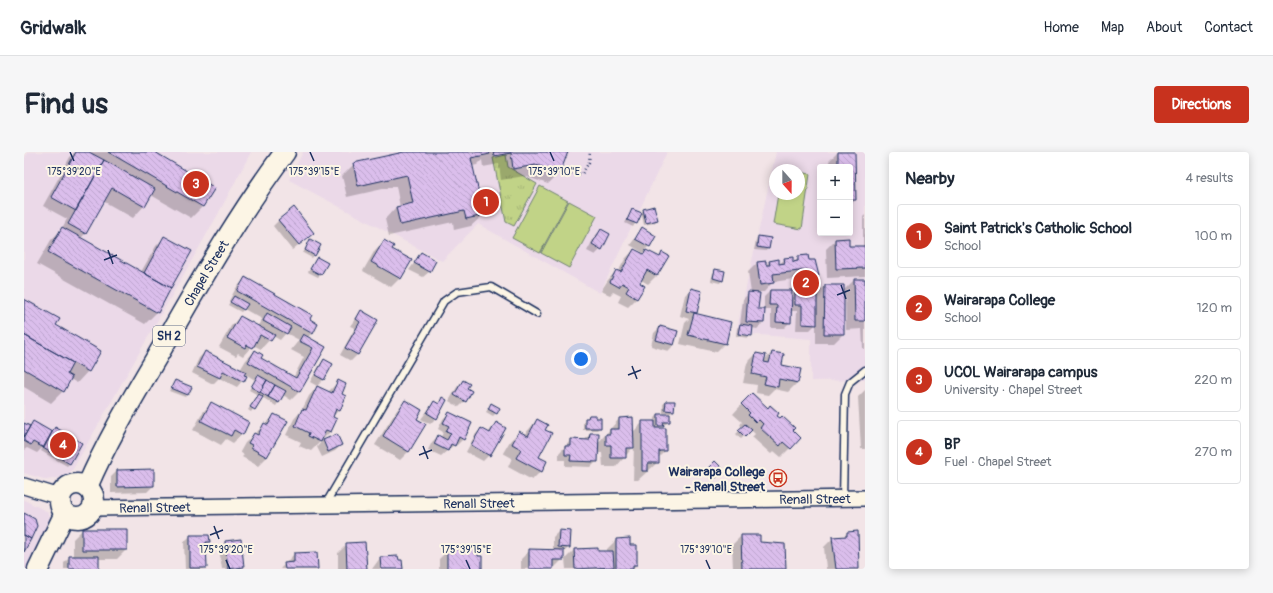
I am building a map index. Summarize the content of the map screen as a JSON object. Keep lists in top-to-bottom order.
{
  "streets": {
    "highway": ["Chapel Street", "SH 2"],
    "street": ["Renall Street"]
  },
  "crossings": [
    ["Chapel Street", "Renall Street"]
  ],
  "places": {
    "bus stop": ["Wairarapa College - Renall Street"]
  },
  "north": "bottom",
  "page": {
    "header": "Gridwalk",
    "nav": [
      "Home",
      "Map",
      "About",
      "Contact"
    ],
    "buttons": "Directions",
    "title": "Find us",
    "heading": ["Nearby", "4 results"],
    "map_buttons": ["+", "−"],
    "pins": [
      "3",
      "1",
      "2",
      "4"
    ],
    "list": [
      {
        "mark": "1",
        "name": "Saint Patrick's Catholic School",
        "note": "School",
        "value": "100 m"
      },
      {
        "mark": "2",
        "name": "Wairarapa College",
        "note": "School",
        "value": "120 m"
      },
      {
        "mark": "3",
        "name": "UCOL Wairarapa campus",
        "note": "University · Chapel Street",
        "value": "220 m"
      },
      {
        "mark": "4",
        "name": "BP",
        "note": "Fuel · Chapel Street",
        "value": "270 m"
      }
    ]
  },
  "coordinates": ["175°39'20\"E", "175°39'15\"E", "175°39'10\"E"]
}
